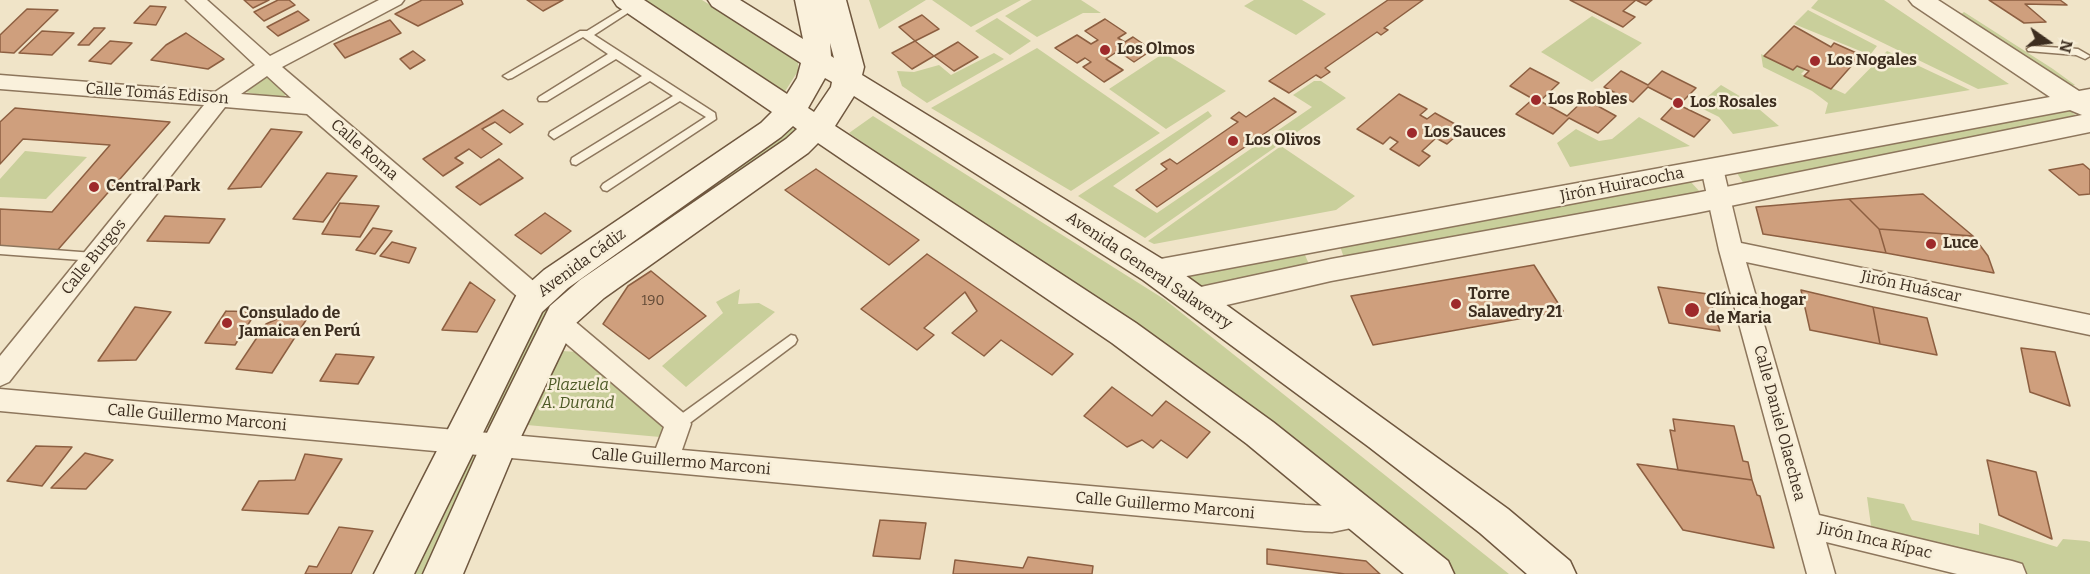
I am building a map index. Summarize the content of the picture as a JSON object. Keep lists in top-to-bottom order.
{
  "streets": {
    "main road": ["Avenida Cádiz", "Avenida General Salaverry"],
    "street": [
      "Calle Tomás Edison",
      "Calle Roma",
      "Jirón Huiracocha",
      "Calle Burgos",
      "Jirón Huáscar",
      "Calle Guillermo Marconi",
      "Calle Daniel Olaechea",
      "Jirón Inca Rípac"
    ]
  },
  "crossings": [
    ["Calle Tomás Edison", "Calle Roma"],
    ["Calle Tomás Edison", "Calle Burgos"],
    ["Calle Roma", "Calle Burgos"],
    ["Calle Roma", "Avenida Cádiz"],
    ["Jirón Huiracocha", "Avenida General Salaverry"],
    ["Jirón Huiracocha", "Calle Daniel Olaechea"],
    ["Avenida Cádiz", "Calle Guillermo Marconi"],
    ["Jirón Huáscar", "Calle Daniel Olaechea"],
    ["Calle Daniel Olaechea", "Jirón Inca Rípac"]
  ],
  "parks": ["Plazuela A. Durand"],
  "places": [
    "Los Olmos",
    "Los Nogales",
    "Los Robles",
    "Los Rosales",
    "Los Sauces",
    "Los Olivos",
    "Central Park",
    "Luce",
    "Torre Salavedry 21",
    "Clínica hogar de Maria",
    "Consulado de Jamaica en Perú"
  ],
  "house_numbers": ["190"],
  "north": "right"
}
